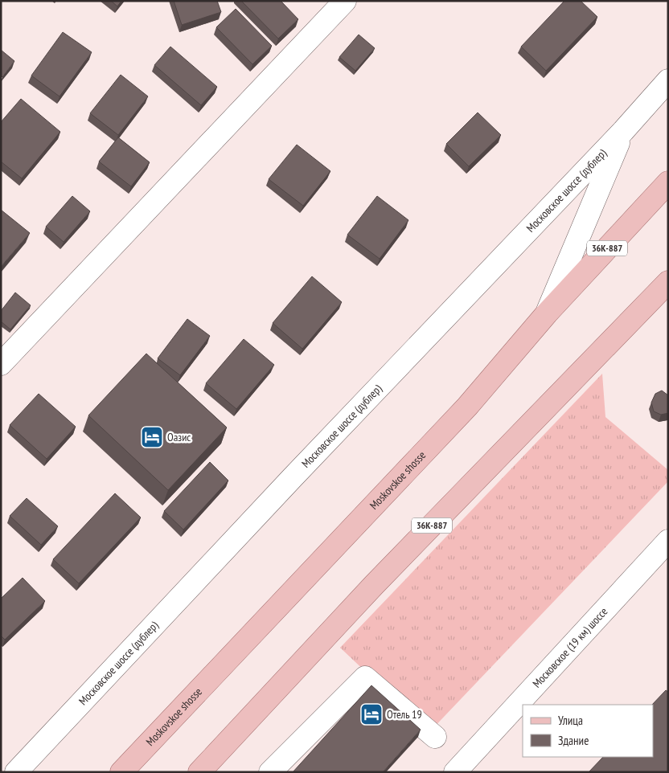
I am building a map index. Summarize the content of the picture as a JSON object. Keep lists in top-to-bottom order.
{
  "streets": {
    "main road": ["36К-887", "Moskovskoe shosse"],
    "street": ["Московское шоссе (дублер)", "Московское (19 км) шоссе"]
  },
  "places": {
    "hotel": ["Оазис", "Отель 19"]
  },
  "legend": ["Улица", "Здание"]
}
